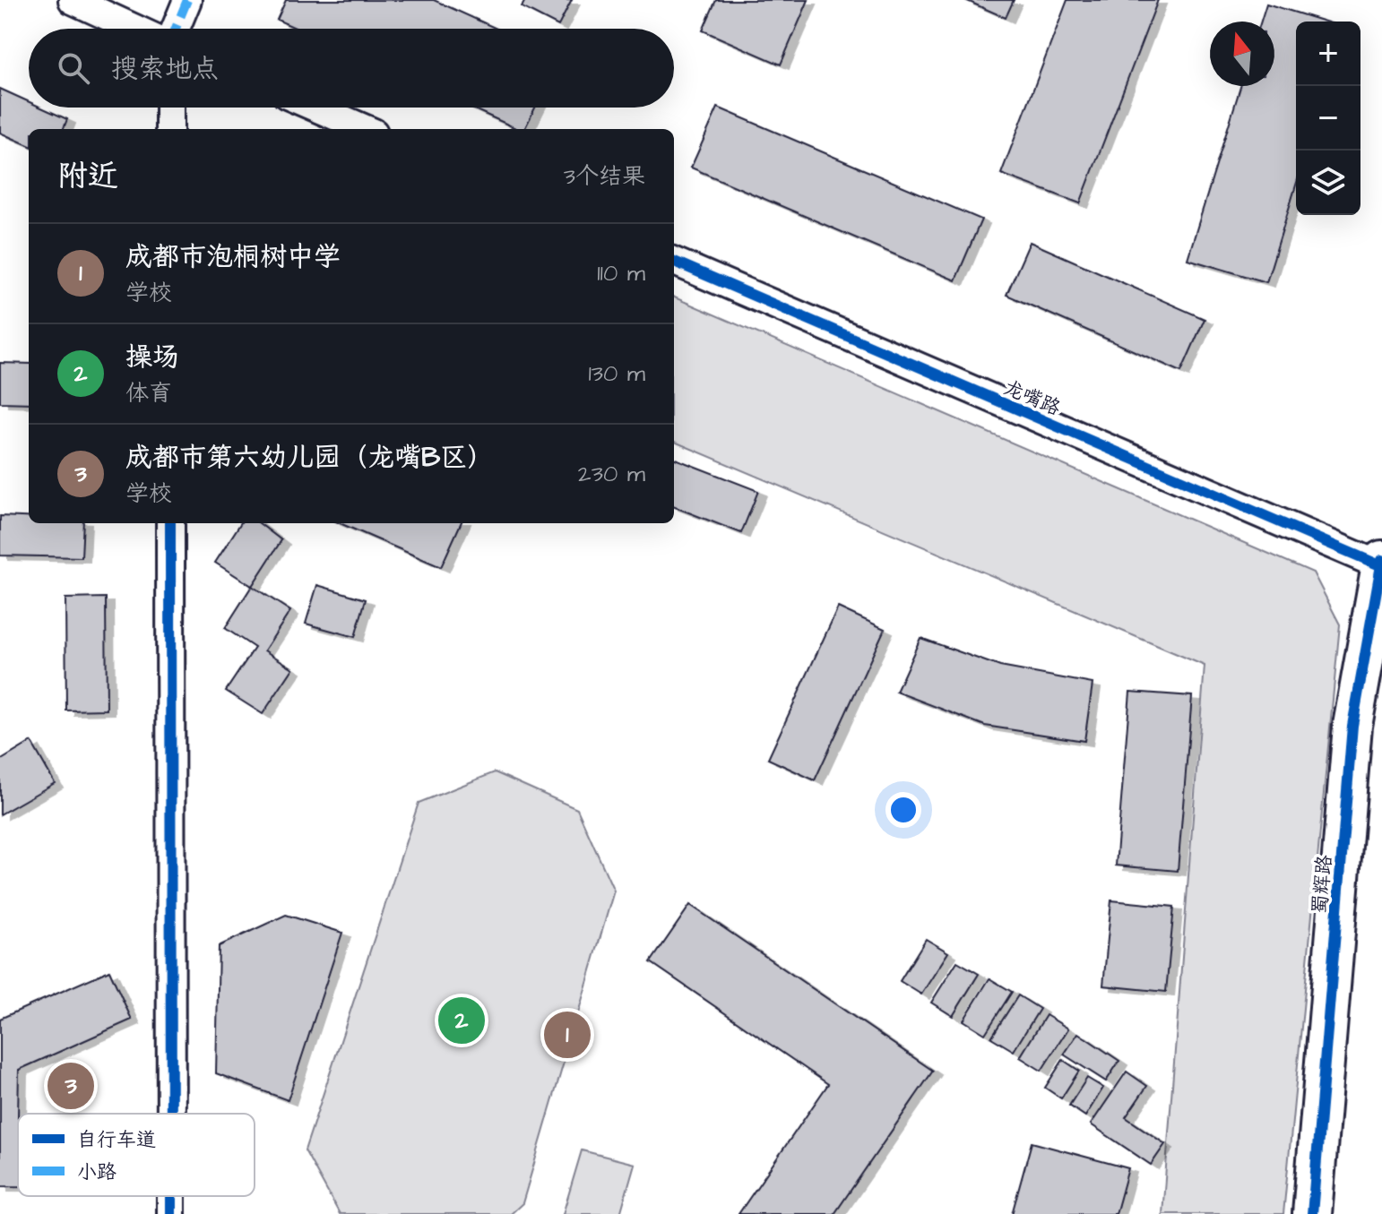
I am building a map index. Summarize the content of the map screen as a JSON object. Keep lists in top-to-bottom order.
{
  "streets": {
    "street": ["龙嘴路", "蜀辉路"]
  },
  "crossings": [
    ["龙嘴路", "蜀辉路"]
  ],
  "legend": ["自行车道", "小路"],
  "north": "top",
  "page": {
    "map_buttons": ["+", "−"],
    "search": "搜索地点",
    "heading": ["附近", "3个结果"],
    "list": [
      {
        "mark": "1",
        "name": "成都市泡桐树中学",
        "note": "学校",
        "value": "110 m"
      },
      {
        "mark": "2",
        "name": "操场",
        "note": "体育",
        "value": "130 m"
      },
      {
        "mark": "3",
        "name": "成都市第六幼儿园（龙嘴B区）",
        "note": "学校",
        "value": "230 m"
      }
    ],
    "pins": ["2", "1", "3"]
  }
}
